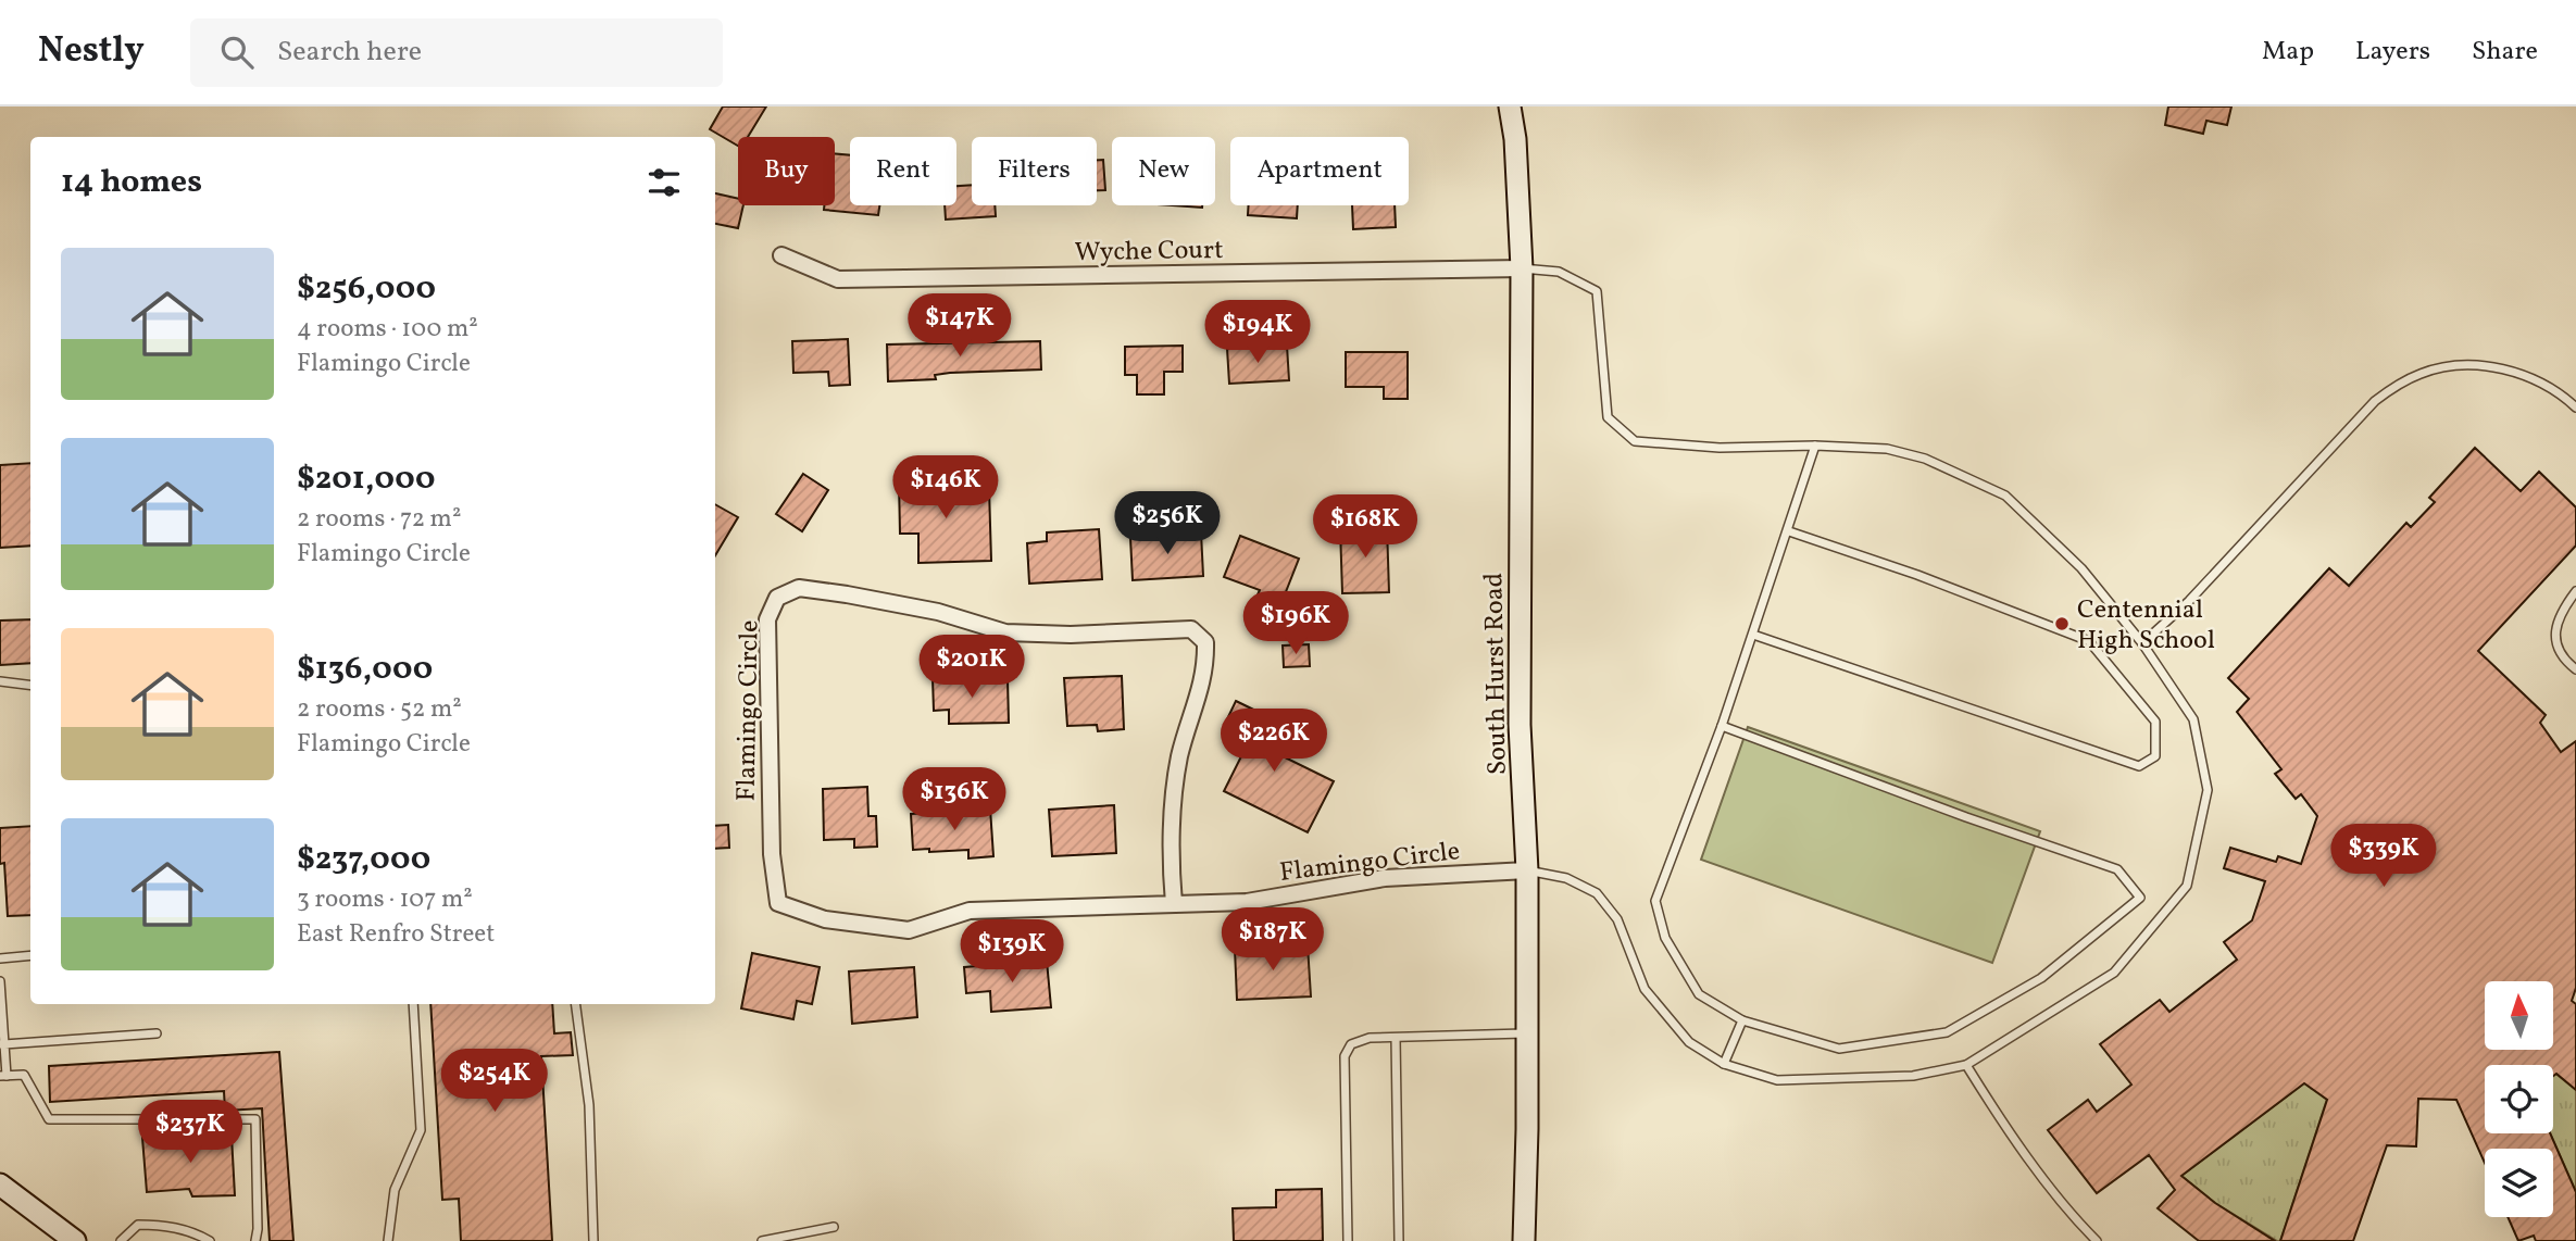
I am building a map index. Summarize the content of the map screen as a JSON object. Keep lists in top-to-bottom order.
{
  "streets": {
    "street": ["Wyche Court", "South Hurst Road", "Flamingo Circle"]
  },
  "crossings": [
    ["Wyche Court", "South Hurst Road"],
    ["South Hurst Road", "Flamingo Circle"]
  ],
  "places": ["Centennial High School"],
  "north": "top",
  "page": {
    "header": "Nestly",
    "search": "Search here",
    "nav": ["Map", "Layers", "Share"],
    "chip": [
      "Buy",
      "Rent",
      "Filters",
      "New",
      "Apartment"
    ],
    "heading": "14 homes",
    "list": [
      {
        "name": "$256,000",
        "note": "4 rooms · 100 m² · Flamingo Circle"
      },
      {
        "name": "$201,000",
        "note": "2 rooms · 72 m² · Flamingo Circle"
      },
      {
        "name": "$136,000",
        "note": "2 rooms · 52 m² · Flamingo Circle"
      },
      {
        "name": "$237,000",
        "note": "3 rooms · 107 m² · East Renfro Street"
      }
    ],
    "price": [
      "$147K",
      "$194K",
      "$146K",
      "$256K",
      "$168K",
      "$196K",
      "$201K",
      "$226K",
      "$136K",
      "$339K",
      "$187K",
      "$139K",
      "$254K",
      "$237K"
    ]
  }
}
